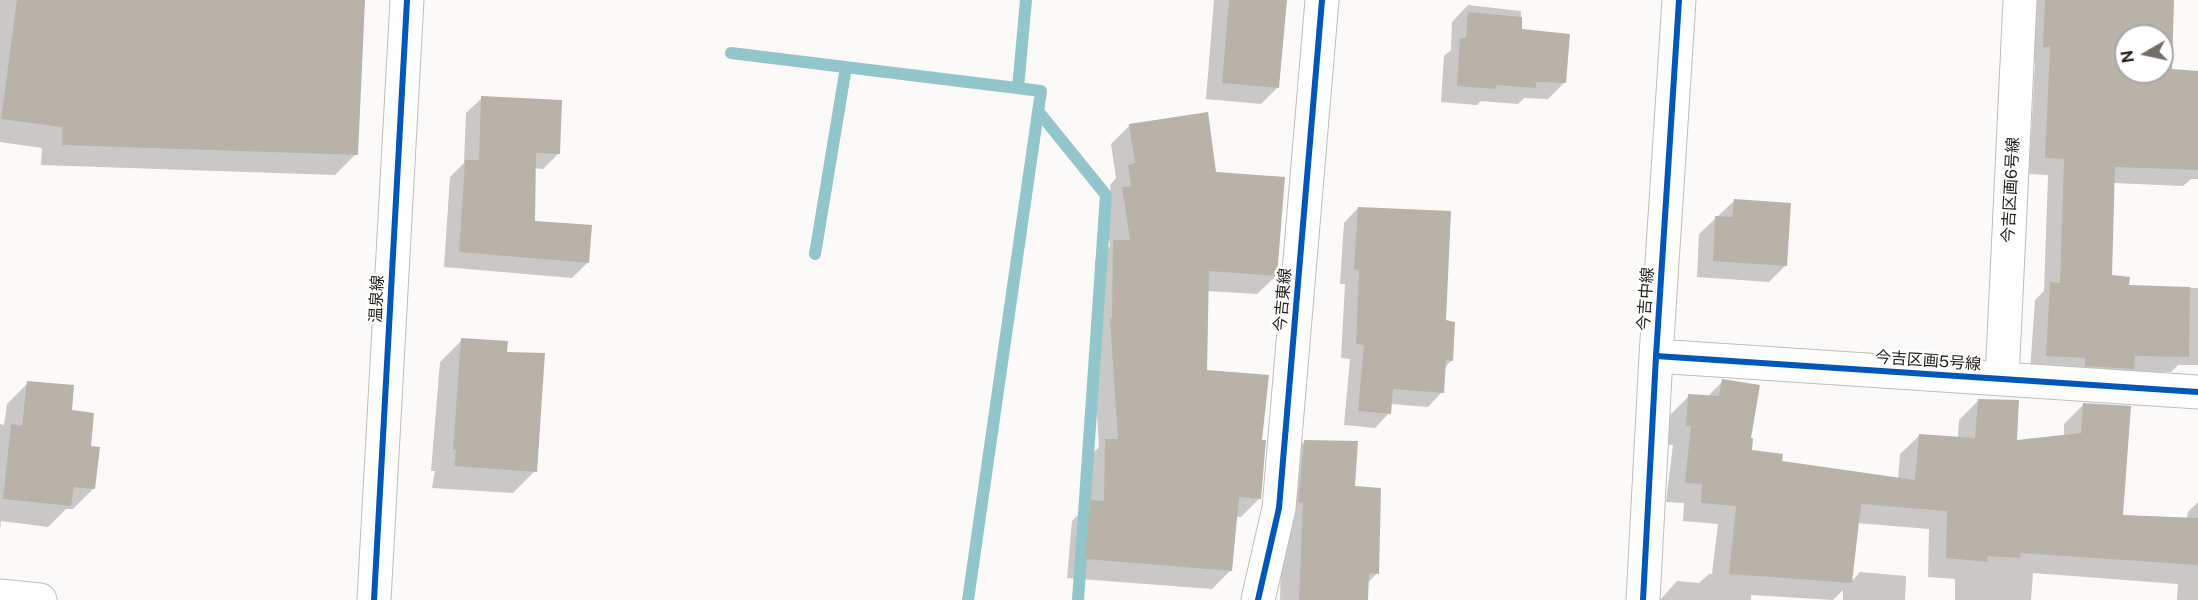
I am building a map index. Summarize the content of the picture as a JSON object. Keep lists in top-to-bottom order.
{
  "streets": {
    "street": [
      "今吉区画6号線",
      "温泉線",
      "今吉中線",
      "今吉東線",
      "今吉区画5号線"
    ]
  },
  "crossings": [
    ["今吉区画6号線", "今吉区画5号線"],
    ["今吉中線", "今吉区画5号線"]
  ],
  "north": "left"
}
